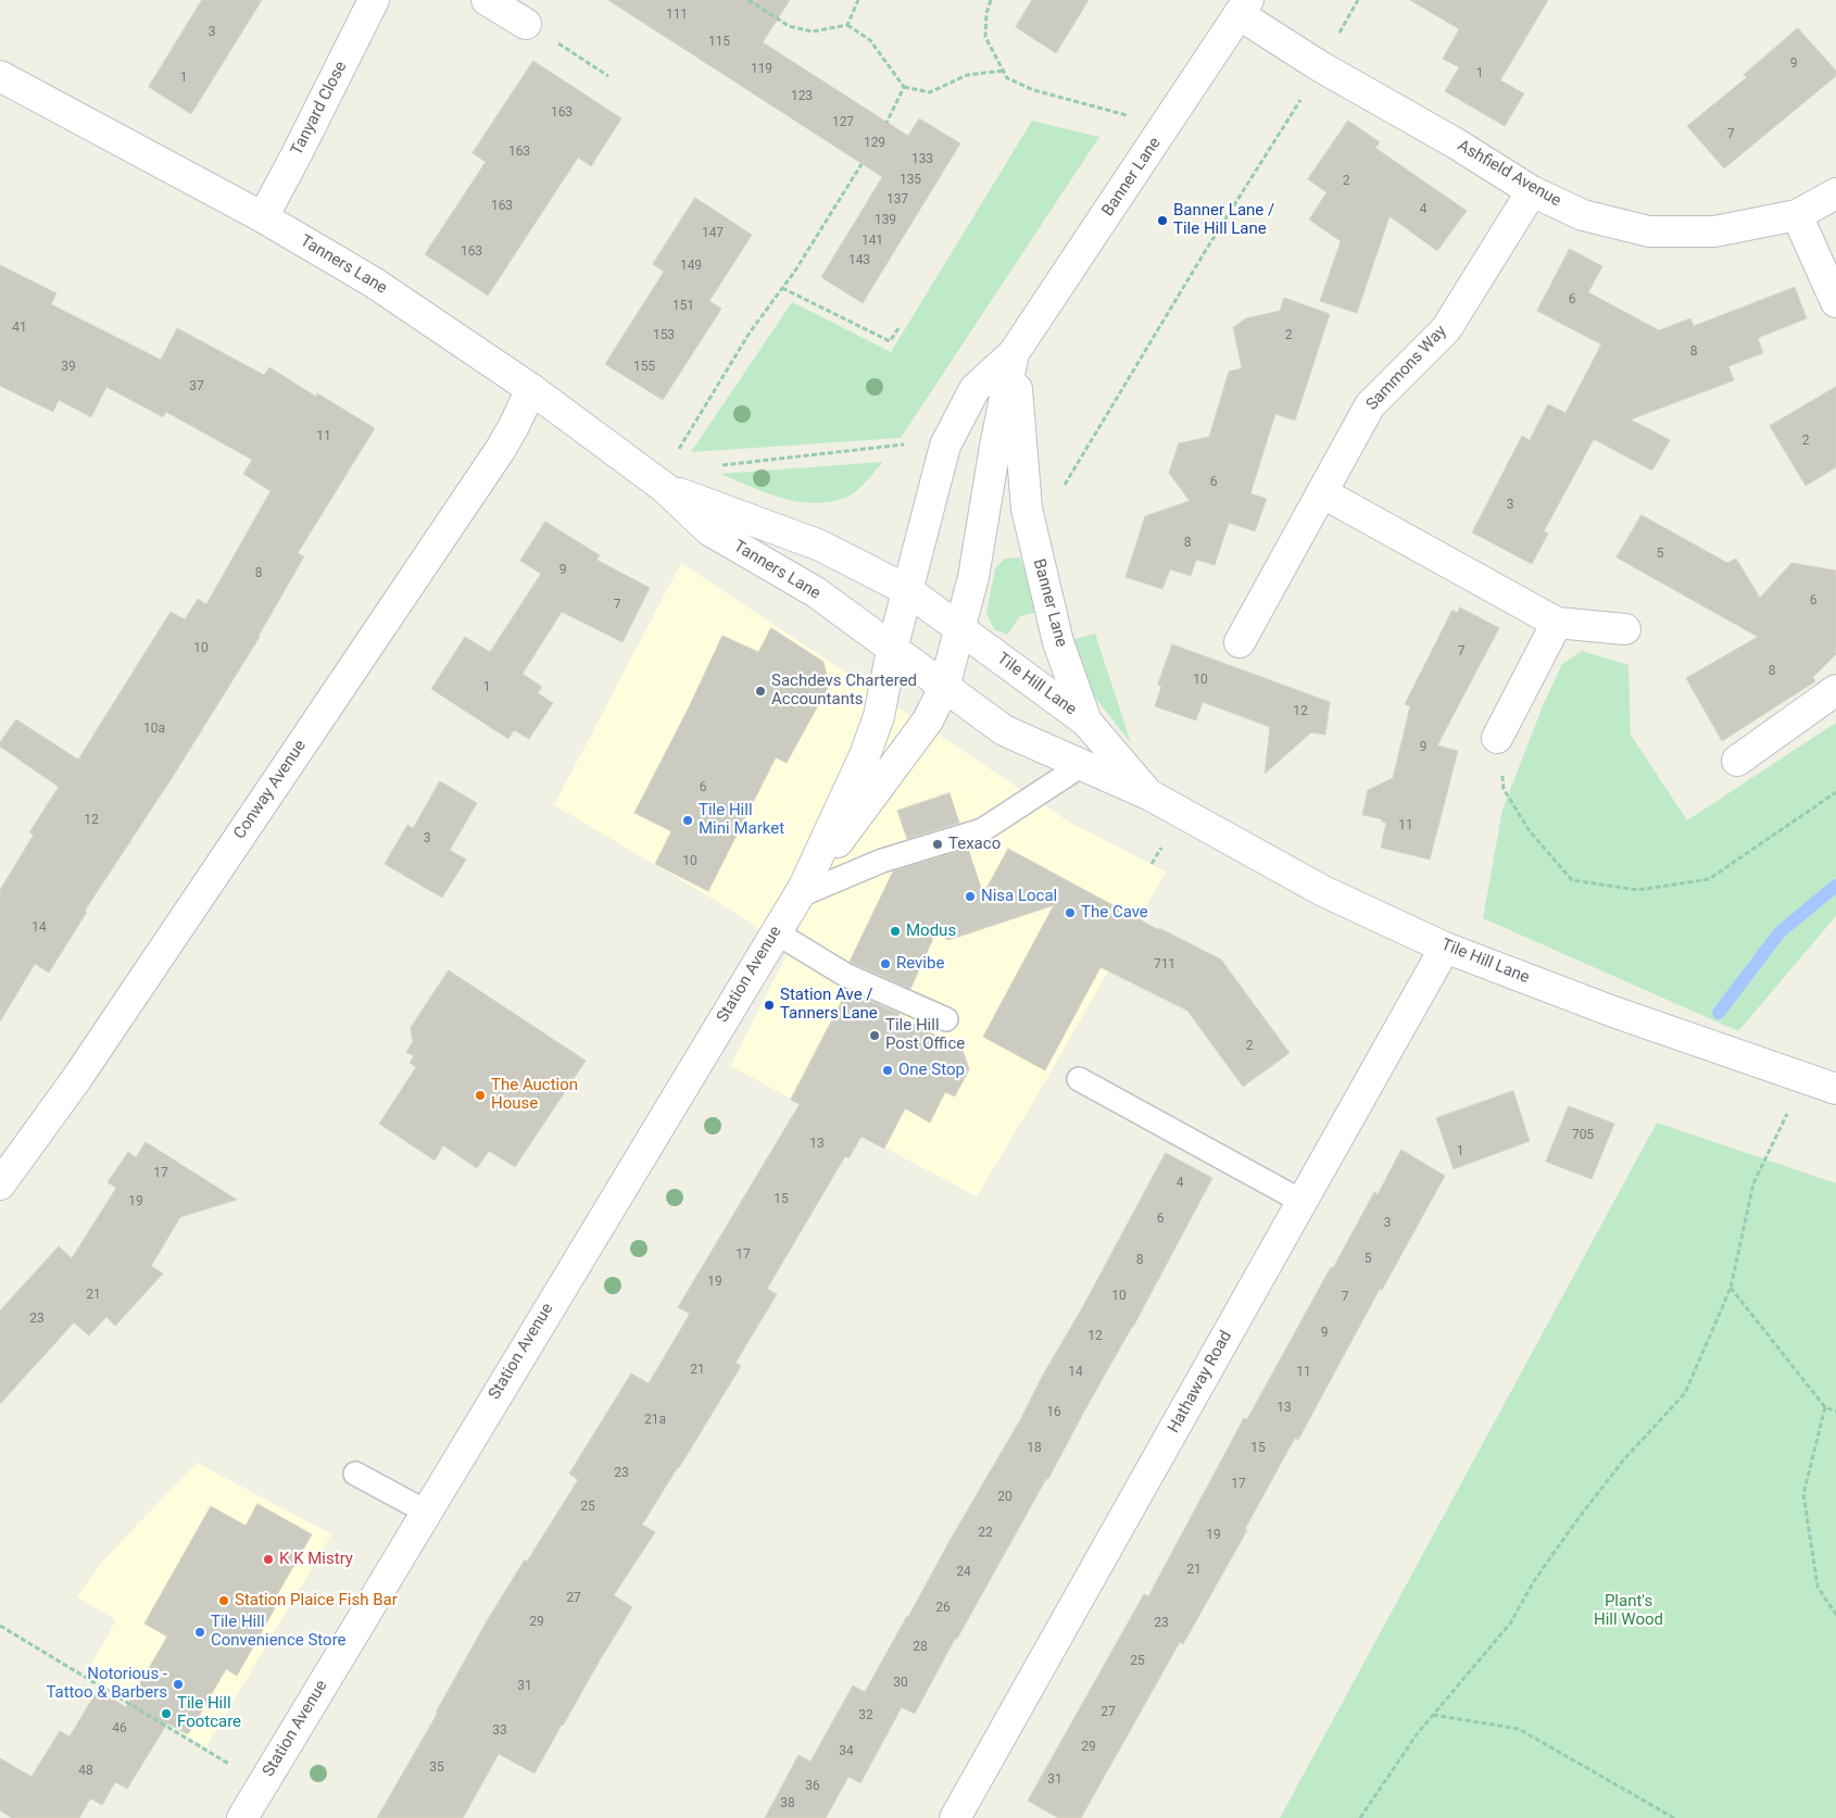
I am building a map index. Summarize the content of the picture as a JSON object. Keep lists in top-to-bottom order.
{
  "streets": {
    "street": [
      "Tanyard Close",
      "Ashfield Avenue",
      "Banner Lane",
      "Tanners Lane",
      "Sammons Way",
      "Tile Hill Lane",
      "Conway Avenue",
      "Station Avenue",
      "Hathaway Road"
    ]
  },
  "crossings": [
    ["Tanyard Close", "Tanners Lane"],
    ["Ashfield Avenue", "Banner Lane"],
    ["Ashfield Avenue", "Sammons Way"],
    ["Banner Lane", "Tanners Lane"],
    ["Banner Lane", "Tile Hill Lane"],
    ["Banner Lane", "Station Avenue"],
    ["Tanners Lane", "Tile Hill Lane"],
    ["Tanners Lane", "Conway Avenue"],
    ["Tanners Lane", "Station Avenue"],
    ["Tile Hill Lane", "Station Avenue"],
    ["Tile Hill Lane", "Hathaway Road"]
  ],
  "parks": ["Plant's Hill Wood"],
  "places": [
    "Banner Lane / Tile Hill Lane",
    "Sachdevs Chartered Accountants",
    "Tile Hill Mini Market",
    "Texaco",
    "Nisa Local",
    "The Cave",
    "Modus",
    "Revibe",
    "Station Ave / Tanners Lane",
    "Tile Hill Post Office",
    "One Stop",
    "The Auction House",
    "K K Mistry",
    "Station Plaice Fish Bar",
    "Tile Hill Convenience Store",
    "Notorious - Tattoo & Barbers",
    "Tile Hill Footcare"
  ],
  "house_numbers": [
    "111",
    "3",
    "115",
    "9",
    "119",
    "1",
    "1",
    "123",
    "163",
    "127",
    "7",
    "129",
    "163",
    "133",
    "135",
    "2",
    "137",
    "163",
    "4",
    "139",
    "147",
    "141",
    "163",
    "143",
    "149",
    "6",
    "151",
    "41",
    "153",
    "2",
    "8",
    "39",
    "155",
    "37",
    "11",
    "2",
    "6",
    "3",
    "8",
    "5",
    "9",
    "8",
    "6",
    "7",
    "10",
    "7",
    "8",
    "10",
    "1",
    "12",
    "10a",
    "9",
    "6",
    "12",
    "11",
    "3",
    "10",
    "14",
    "711",
    "2",
    "705",
    "13",
    "1",
    "17",
    "4",
    "15",
    "19",
    "6",
    "3",
    "17",
    "5",
    "8",
    "19",
    "21",
    "10",
    "7",
    "23",
    "9",
    "12",
    "21",
    "14",
    "11",
    "13",
    "16",
    "21a",
    "18",
    "15",
    "23",
    "17",
    "20",
    "25",
    "22",
    "19",
    "21",
    "24",
    "27",
    "26",
    "29",
    "23",
    "28",
    "25",
    "30",
    "31",
    "27",
    "32",
    "46",
    "33",
    "29",
    "34",
    "35",
    "48",
    "31",
    "36",
    "38"
  ]
}
